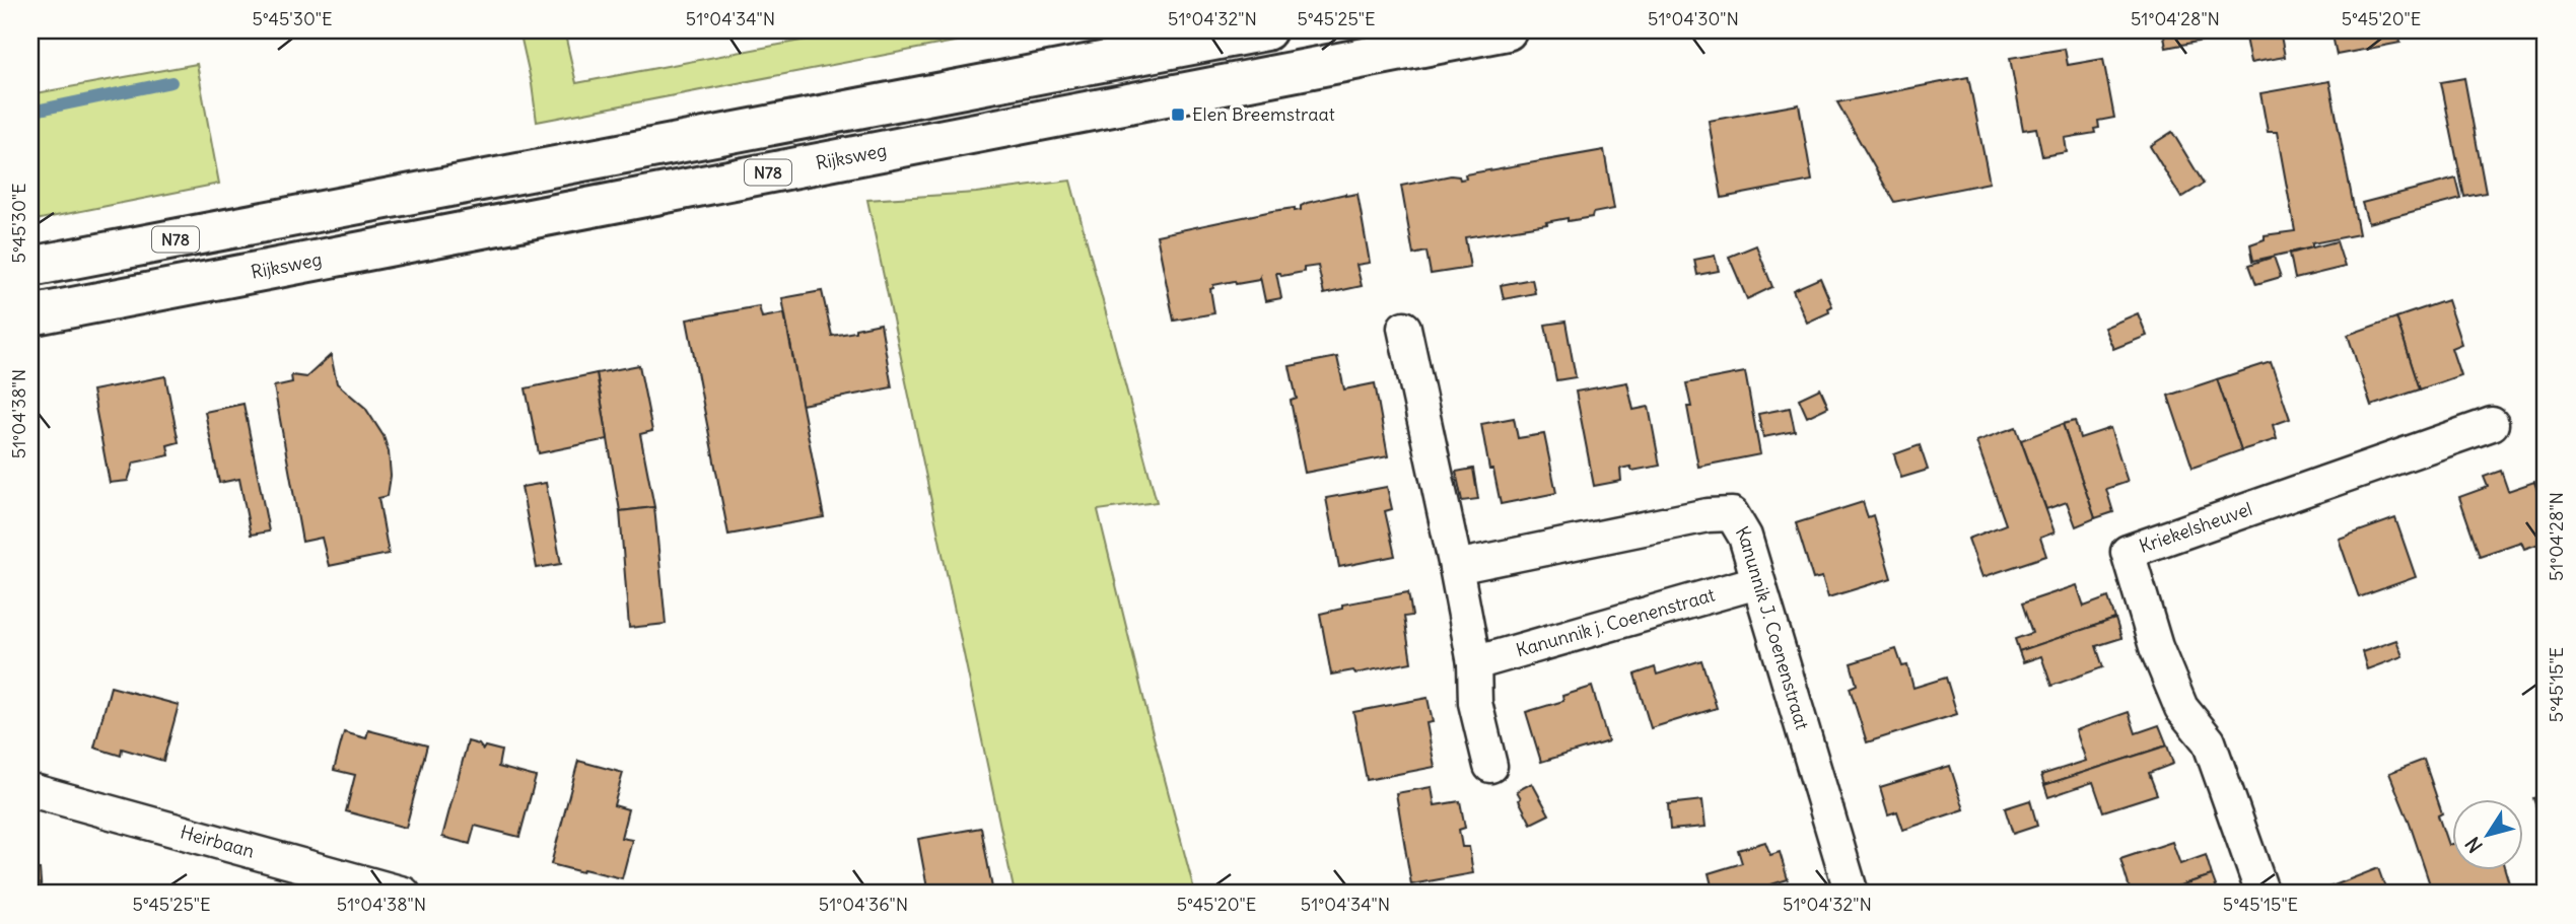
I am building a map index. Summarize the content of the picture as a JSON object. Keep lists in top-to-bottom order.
{
  "streets": {
    "main road": ["Rijksweg", "N78"],
    "street": [
      "Kriekelsheuvel",
      "Kanunnik j. Coenenstraat",
      "Kanunnik J. Coenenstraat",
      "Heirbaan"
    ]
  },
  "crossings": [
    ["Kanunnik j. Coenenstraat", "Kanunnik J. Coenenstraat"]
  ],
  "places": {
    "transit": ["Elen Breemstraat"]
  },
  "north": "bottom left",
  "coordinates": [
    "5°45'30\"E",
    "51°04'34\"N",
    "51°04'32\"N",
    "5°45'25\"E",
    "51°04'30\"N",
    "51°04'28\"N",
    "5°45'20\"E",
    "51°04'38\"N",
    "5°45'15\"E",
    "51°04'36\"N"
  ]
}
